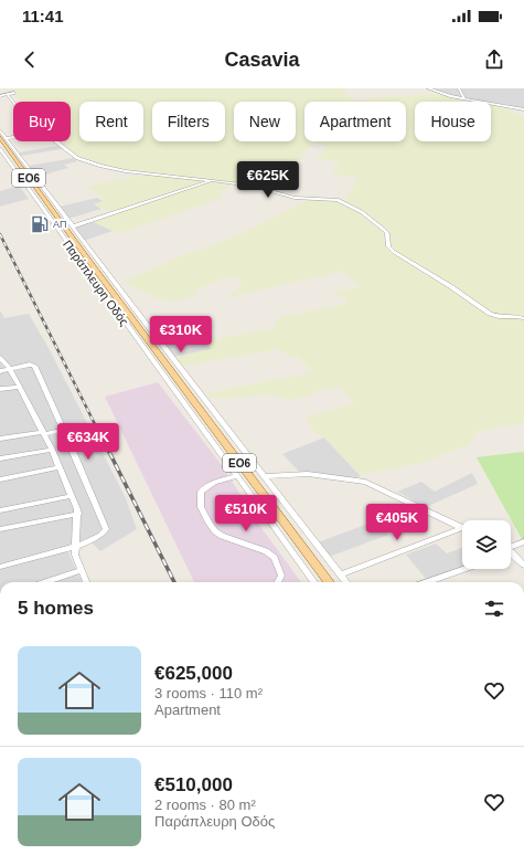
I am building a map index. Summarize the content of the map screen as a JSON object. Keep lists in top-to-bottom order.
{
  "streets": {
    "main road": ["ΕΟ6"],
    "street": ["Παράπλευρη Οδός"]
  },
  "crossings": [
    ["ΕΟ6", "Παράπλευρη Οδός"]
  ],
  "places": {
    "fuel station": ["ΑΠ"]
  },
  "page": {
    "status": "11:41",
    "header": "Casavia",
    "chip": [
      "Buy",
      "Rent",
      "Filters",
      "New",
      "Apartment",
      "House"
    ],
    "price": [
      "€625K",
      "€310K",
      "€634K",
      "€510K",
      "€405K"
    ],
    "heading": "5 homes",
    "list": [
      {
        "name": "€625,000",
        "note": "3 rooms · 110 m² · Apartment"
      },
      {
        "name": "€510,000",
        "note": "2 rooms · 80 m² · Παράπλευρη Οδός"
      }
    ]
  }
}
